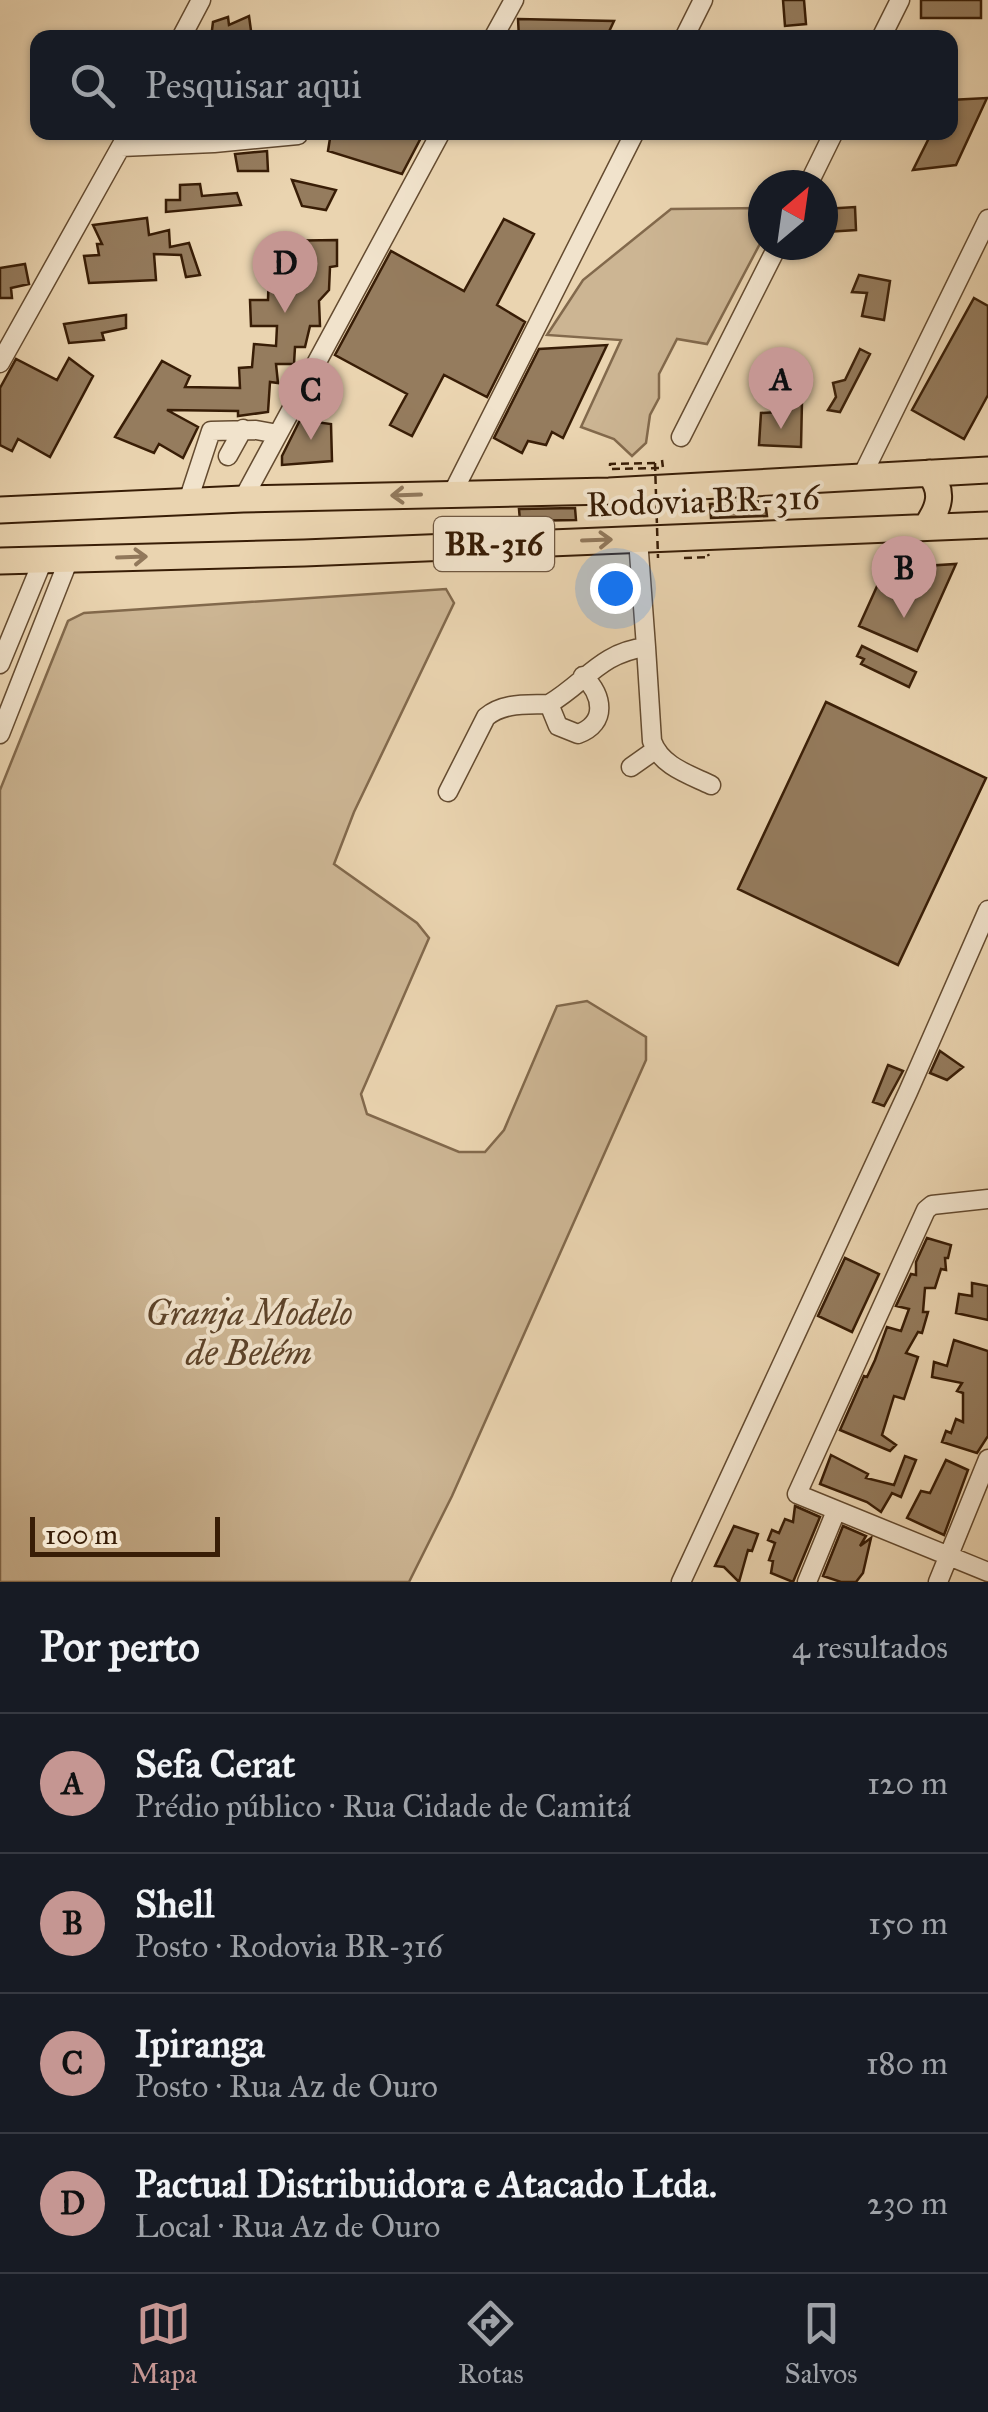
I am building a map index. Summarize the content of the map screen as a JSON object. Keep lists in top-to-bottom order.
{
  "streets": {
    "highway": ["Rodovia BR-316", "BR-316"]
  },
  "crossings": [
    ["Rodovia BR-316", "BR-316"]
  ],
  "parks": ["Granja Modelo de Belém"],
  "scale_bar": "100 m",
  "north": "top right",
  "page": {
    "search": "Pesquisar aqui",
    "pins": [
      "D",
      "A",
      "C",
      "B"
    ],
    "scale": "100 m",
    "heading": ["Por perto", "4 resultados"],
    "list": [
      {
        "mark": "A",
        "name": "Sefa Cerat",
        "note": "Prédio público · Rua Cidade de Camitá",
        "value": "120 m"
      },
      {
        "mark": "B",
        "name": "Shell",
        "note": "Posto · Rodovia BR-316",
        "value": "150 m"
      },
      {
        "mark": "C",
        "name": "Ipiranga",
        "note": "Posto · Rua Az de Ouro",
        "value": "180 m"
      },
      {
        "mark": "D",
        "name": "Pactual Distribuidora e Atacado Ltda.",
        "note": "Local · Rua Az de Ouro",
        "value": "230 m"
      }
    ],
    "nav": ["Mapa", "Rotas", "Salvos"]
  }
}
